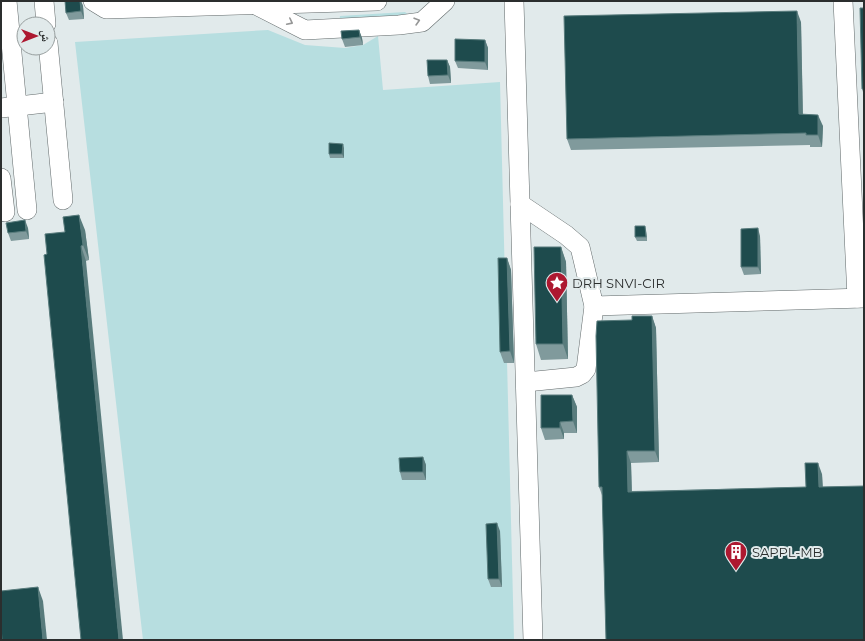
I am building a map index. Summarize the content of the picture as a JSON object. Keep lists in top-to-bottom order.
{
  "places": {
    "place": ["DRH SNVI-CIR"],
    "building": ["SAPPL-MB"]
  },
  "north": "right"
}
